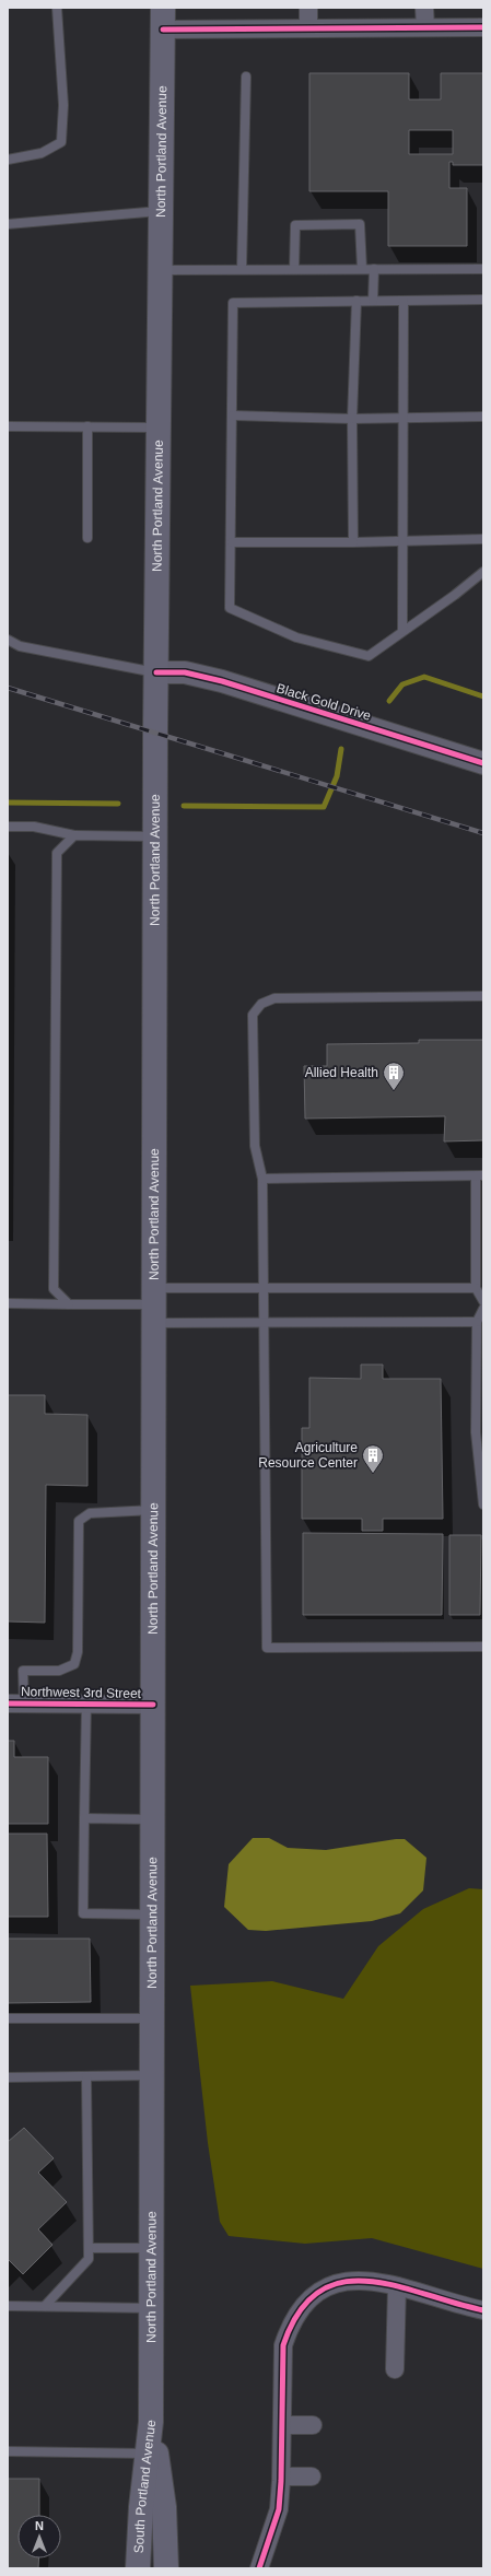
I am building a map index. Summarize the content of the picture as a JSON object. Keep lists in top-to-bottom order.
{
  "streets": {
    "main road": ["North Portland Avenue", "South Portland Avenue"],
    "street": ["Black Gold Drive", "Northwest 3rd Street"]
  },
  "crossings": [
    ["North Portland Avenue", "Black Gold Drive"],
    ["North Portland Avenue", "Northwest 3rd Street"],
    ["North Portland Avenue", "South Portland Avenue"]
  ],
  "places": {
    "building": ["Allied Health", "Agriculture Resource Center"]
  },
  "north": "top"
}
